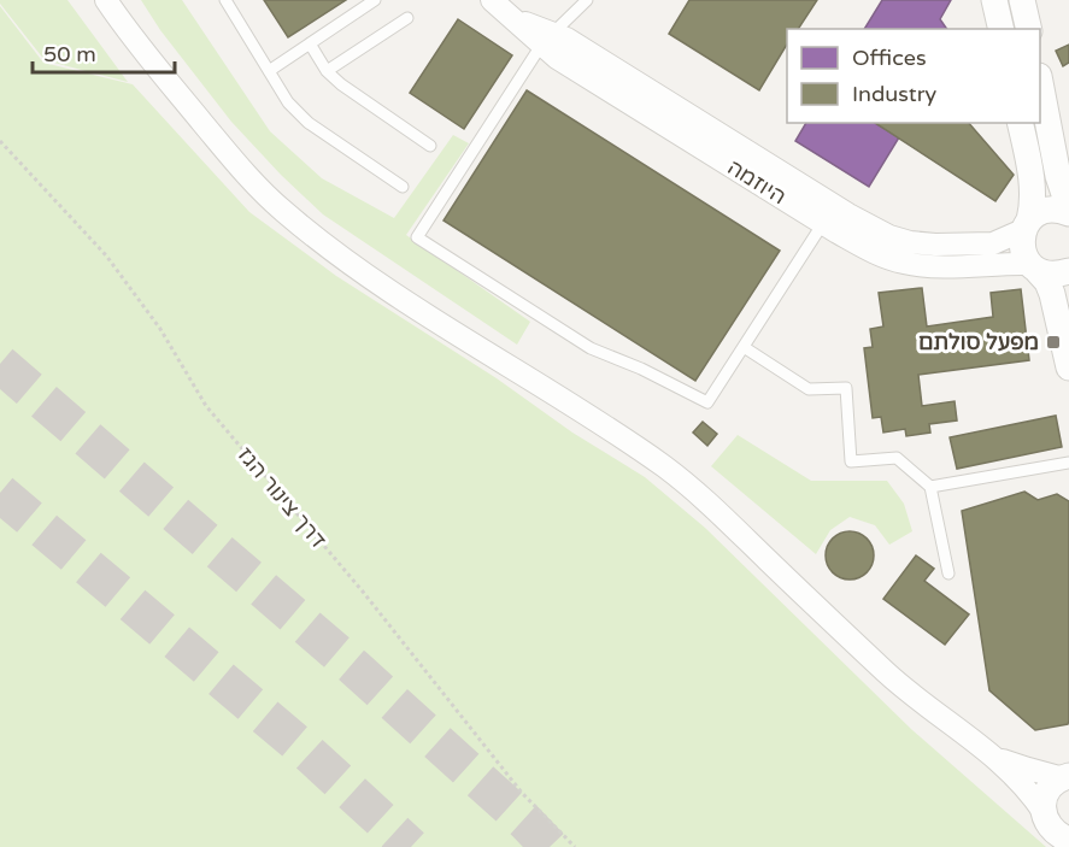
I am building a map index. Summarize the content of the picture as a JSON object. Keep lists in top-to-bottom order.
{
  "streets": {
    "street": ["היוזמה"],
    "path": ["דרך צינור הגז"]
  },
  "places": {
    "transit": ["מפעל סולתם"]
  },
  "legend": ["Offices", "Industry"],
  "scale_bar": "50 m"
}
